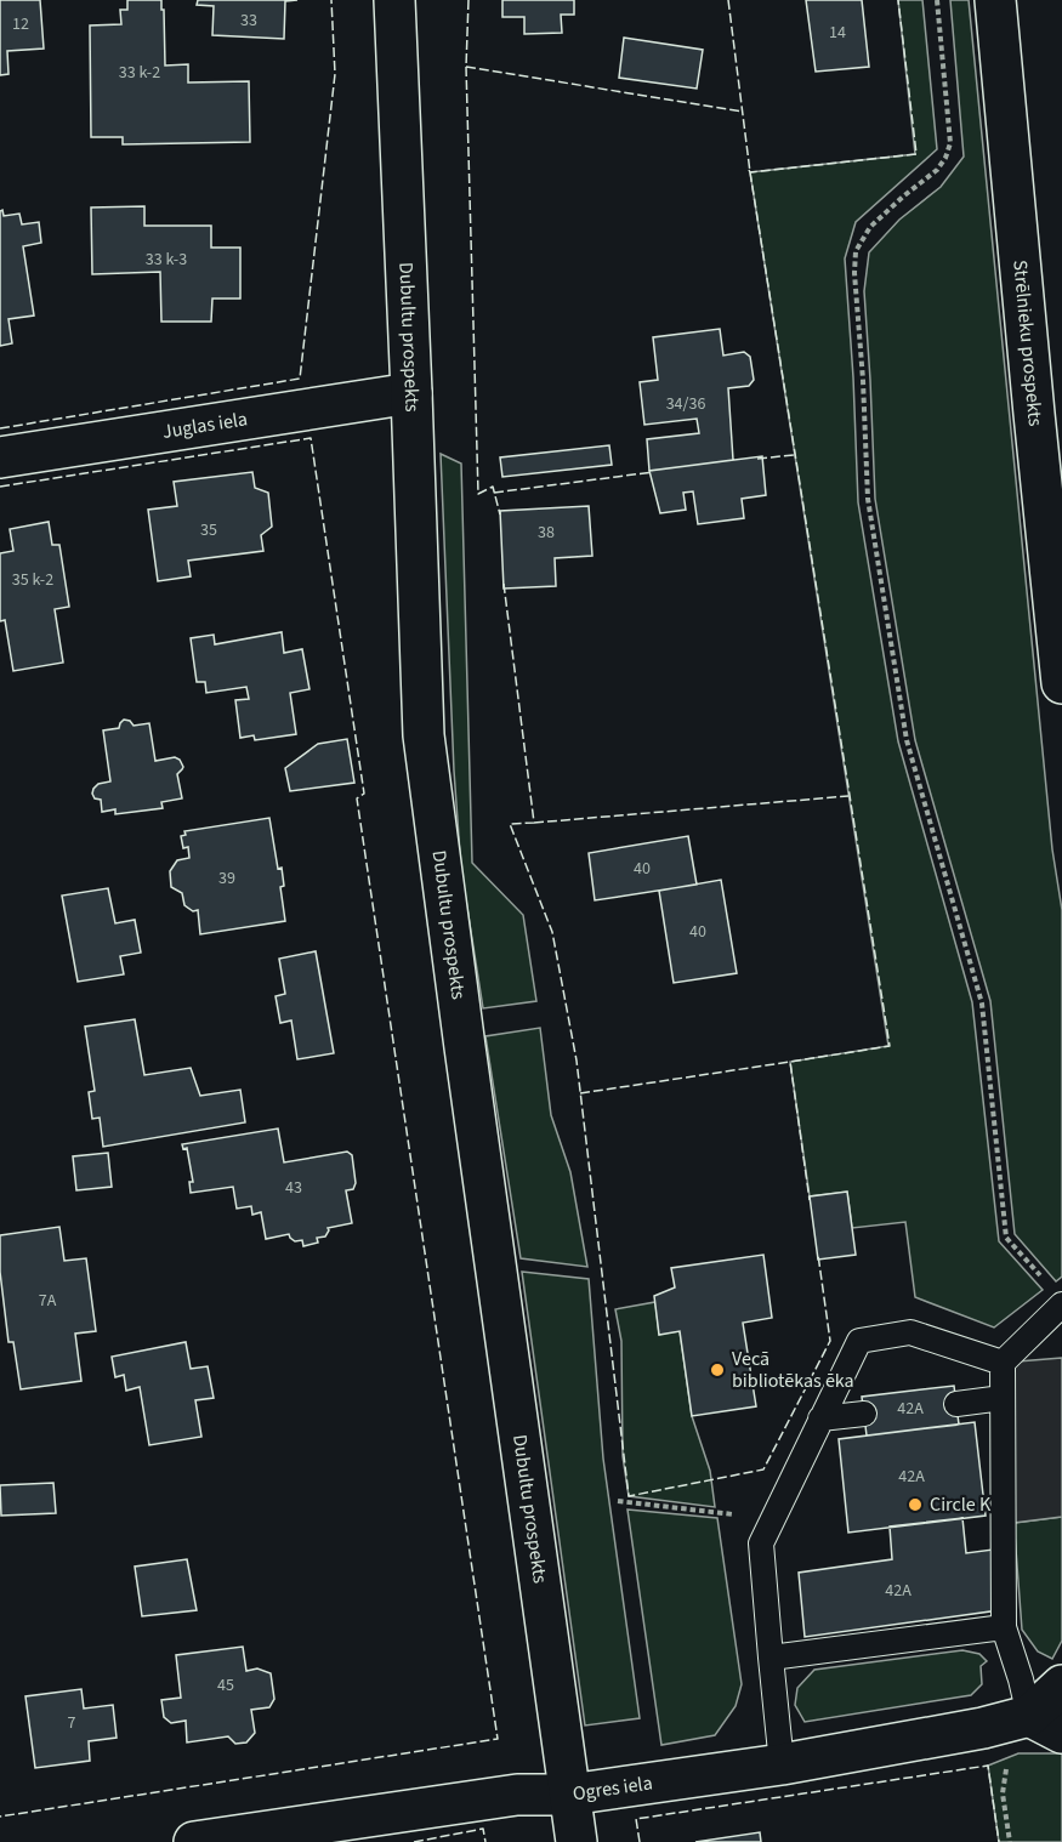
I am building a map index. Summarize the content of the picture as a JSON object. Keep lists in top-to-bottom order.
{
  "streets": {
    "main road": [
      "Dubultu prospekts",
      "Strēlnieku prospekts",
      "Juglas iela",
      "Ogres iela"
    ]
  },
  "crossings": [
    ["Dubultu prospekts", "Juglas iela"],
    ["Dubultu prospekts", "Ogres iela"]
  ],
  "places": ["Vecā bibliotēkas ēka", "Circle K"],
  "house_numbers": [
    "33",
    "12",
    "14",
    "33 k-2",
    "33 k-3",
    "34/36",
    "35",
    "38",
    "35 k-2",
    "40",
    "39",
    "40",
    "43",
    "7A",
    "42A",
    "42A",
    "42A",
    "45",
    "7"
  ]
}
